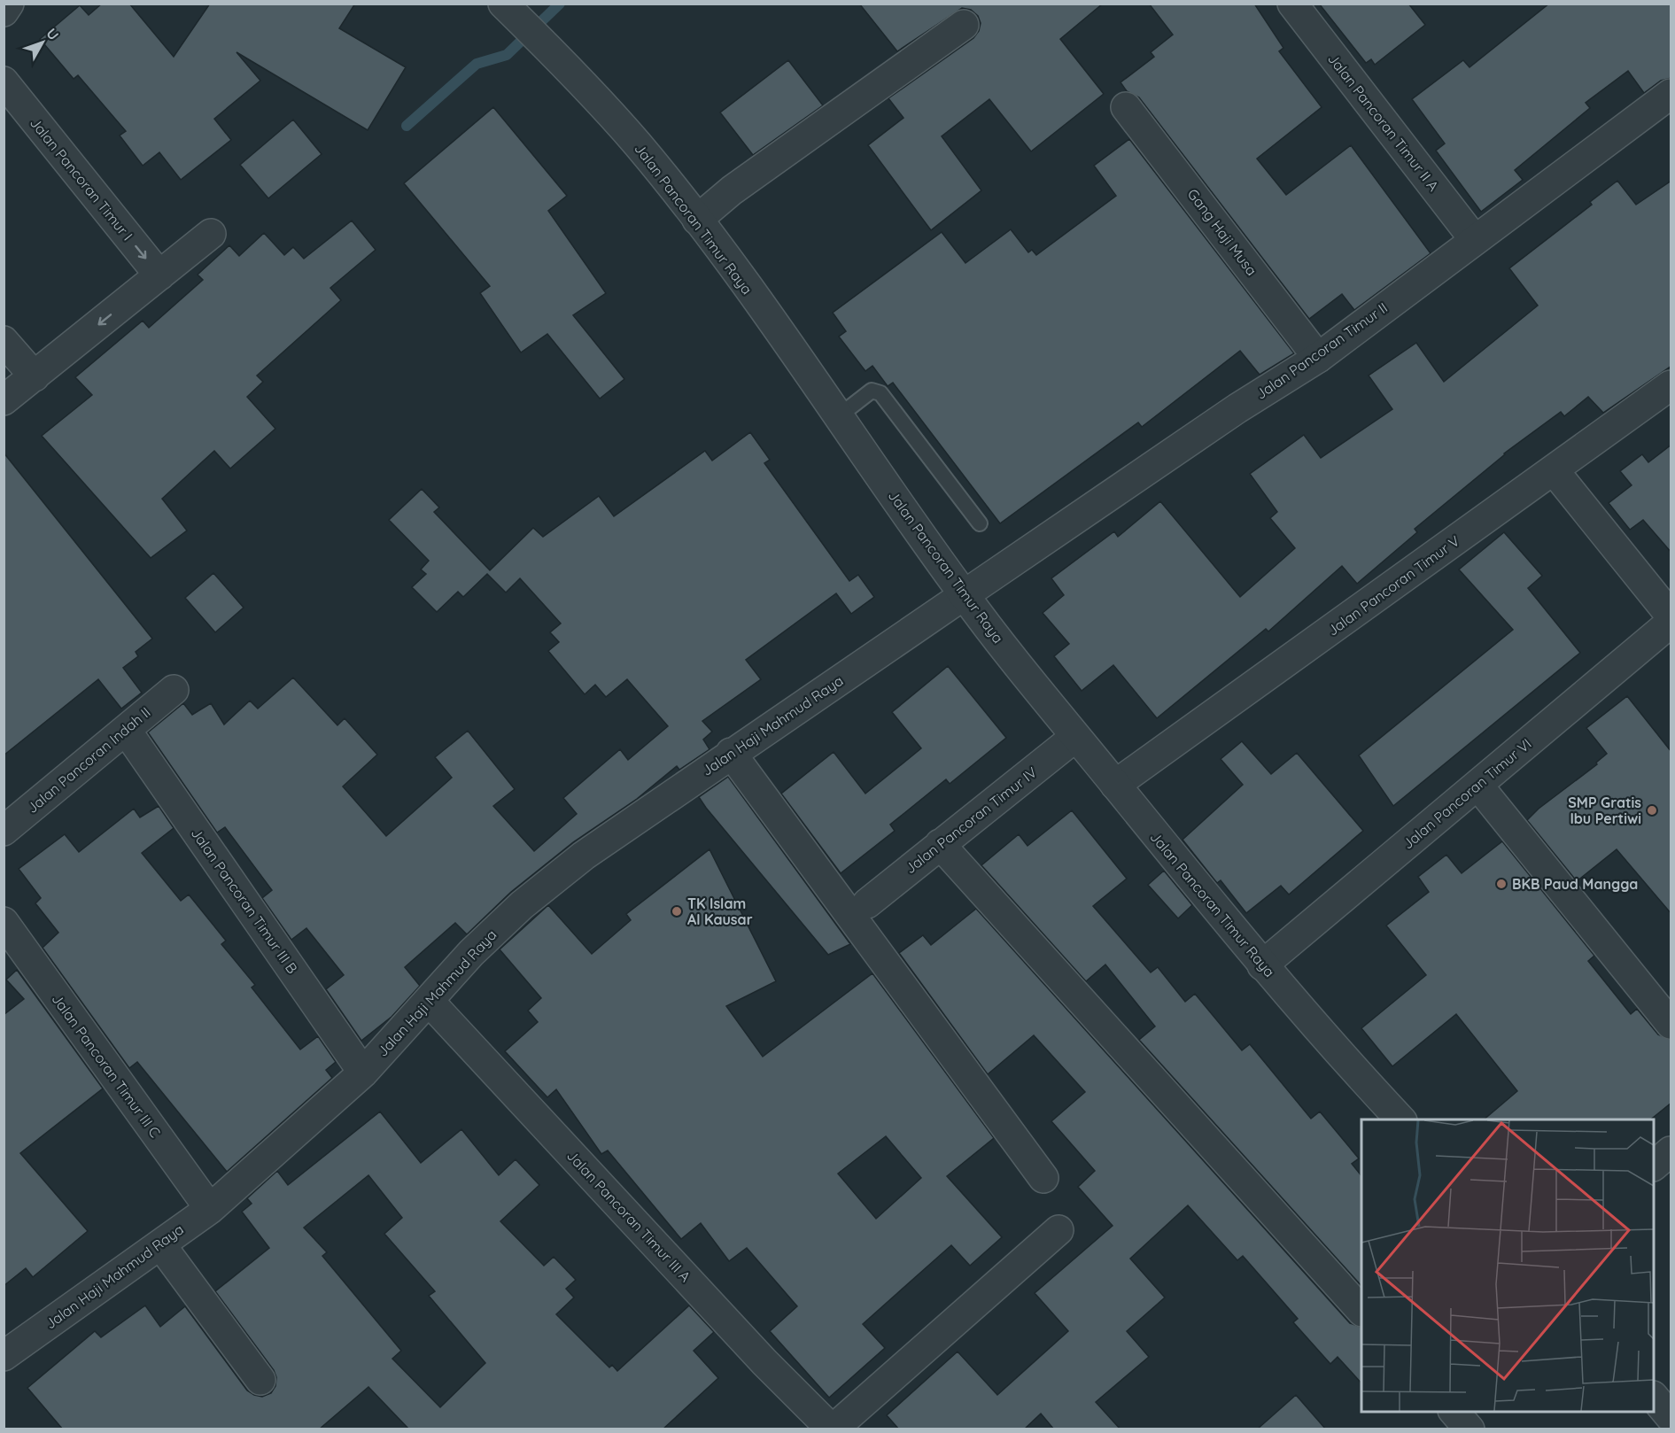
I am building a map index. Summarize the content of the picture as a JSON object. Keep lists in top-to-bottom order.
{
  "streets": {
    "street": [
      "Jalan Pancoran Timur II A",
      "Jalan Pancoran Timur I",
      "Jalan Pancoran Timur Raya",
      "Gang Haji Musa",
      "Jalan Pancoran Timur II",
      "Jalan Pancoran Timur V",
      "Jalan Haji Mahmud Raya",
      "Jalan Pancoran Indah II",
      "Jalan Pancoran Timur VI",
      "Jalan Pancoran Timur IV",
      "Jalan Pancoran Timur III B",
      "Jalan Pancoran Timur III C",
      "Jalan Pancoran Timur III A"
    ]
  },
  "crossings": [
    ["Jalan Pancoran Timur II A", "Jalan Pancoran Timur II"],
    ["Jalan Pancoran Timur Raya", "Jalan Pancoran Timur II"],
    ["Jalan Pancoran Timur Raya", "Jalan Pancoran Timur V"],
    ["Jalan Pancoran Timur Raya", "Jalan Haji Mahmud Raya"],
    ["Jalan Pancoran Timur Raya", "Jalan Pancoran Timur VI"],
    ["Jalan Pancoran Timur Raya", "Jalan Pancoran Timur IV"],
    ["Gang Haji Musa", "Jalan Pancoran Timur II"],
    ["Jalan Pancoran Timur II", "Jalan Haji Mahmud Raya"],
    ["Jalan Haji Mahmud Raya", "Jalan Pancoran Timur III B"],
    ["Jalan Haji Mahmud Raya", "Jalan Pancoran Timur III C"],
    ["Jalan Haji Mahmud Raya", "Jalan Pancoran Timur III A"],
    ["Jalan Pancoran Indah II", "Jalan Pancoran Timur III B"]
  ],
  "one_way": ["Jalan Pancoran Timur I"],
  "places": ["SMP Gratis Ibu Pertiwi", "BKB Paud Mangga", "TK Islam Al Kausar"],
  "north": "top right"
}
